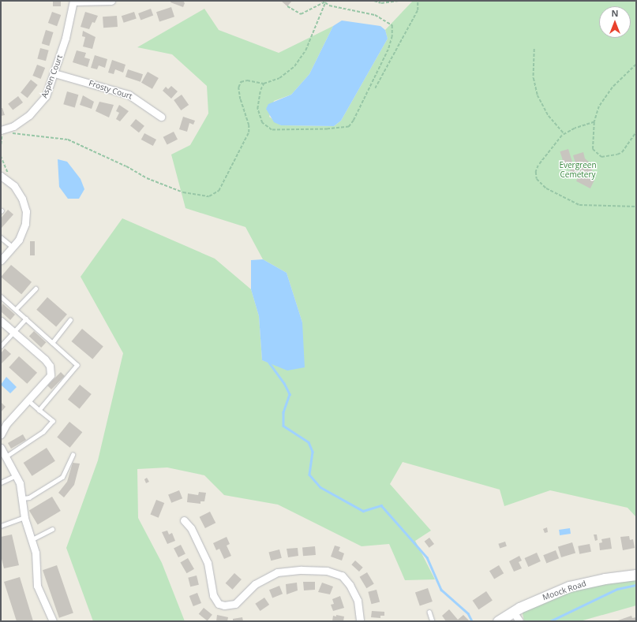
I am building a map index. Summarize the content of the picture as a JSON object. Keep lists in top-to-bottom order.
{
  "streets": {
    "main road": ["Moock Road"],
    "street": ["Aspen Court", "Frosty Court"]
  },
  "crossings": [
    ["Aspen Court", "Frosty Court"]
  ],
  "parks": ["Evergreen Cemetery"],
  "north": "top"
}
